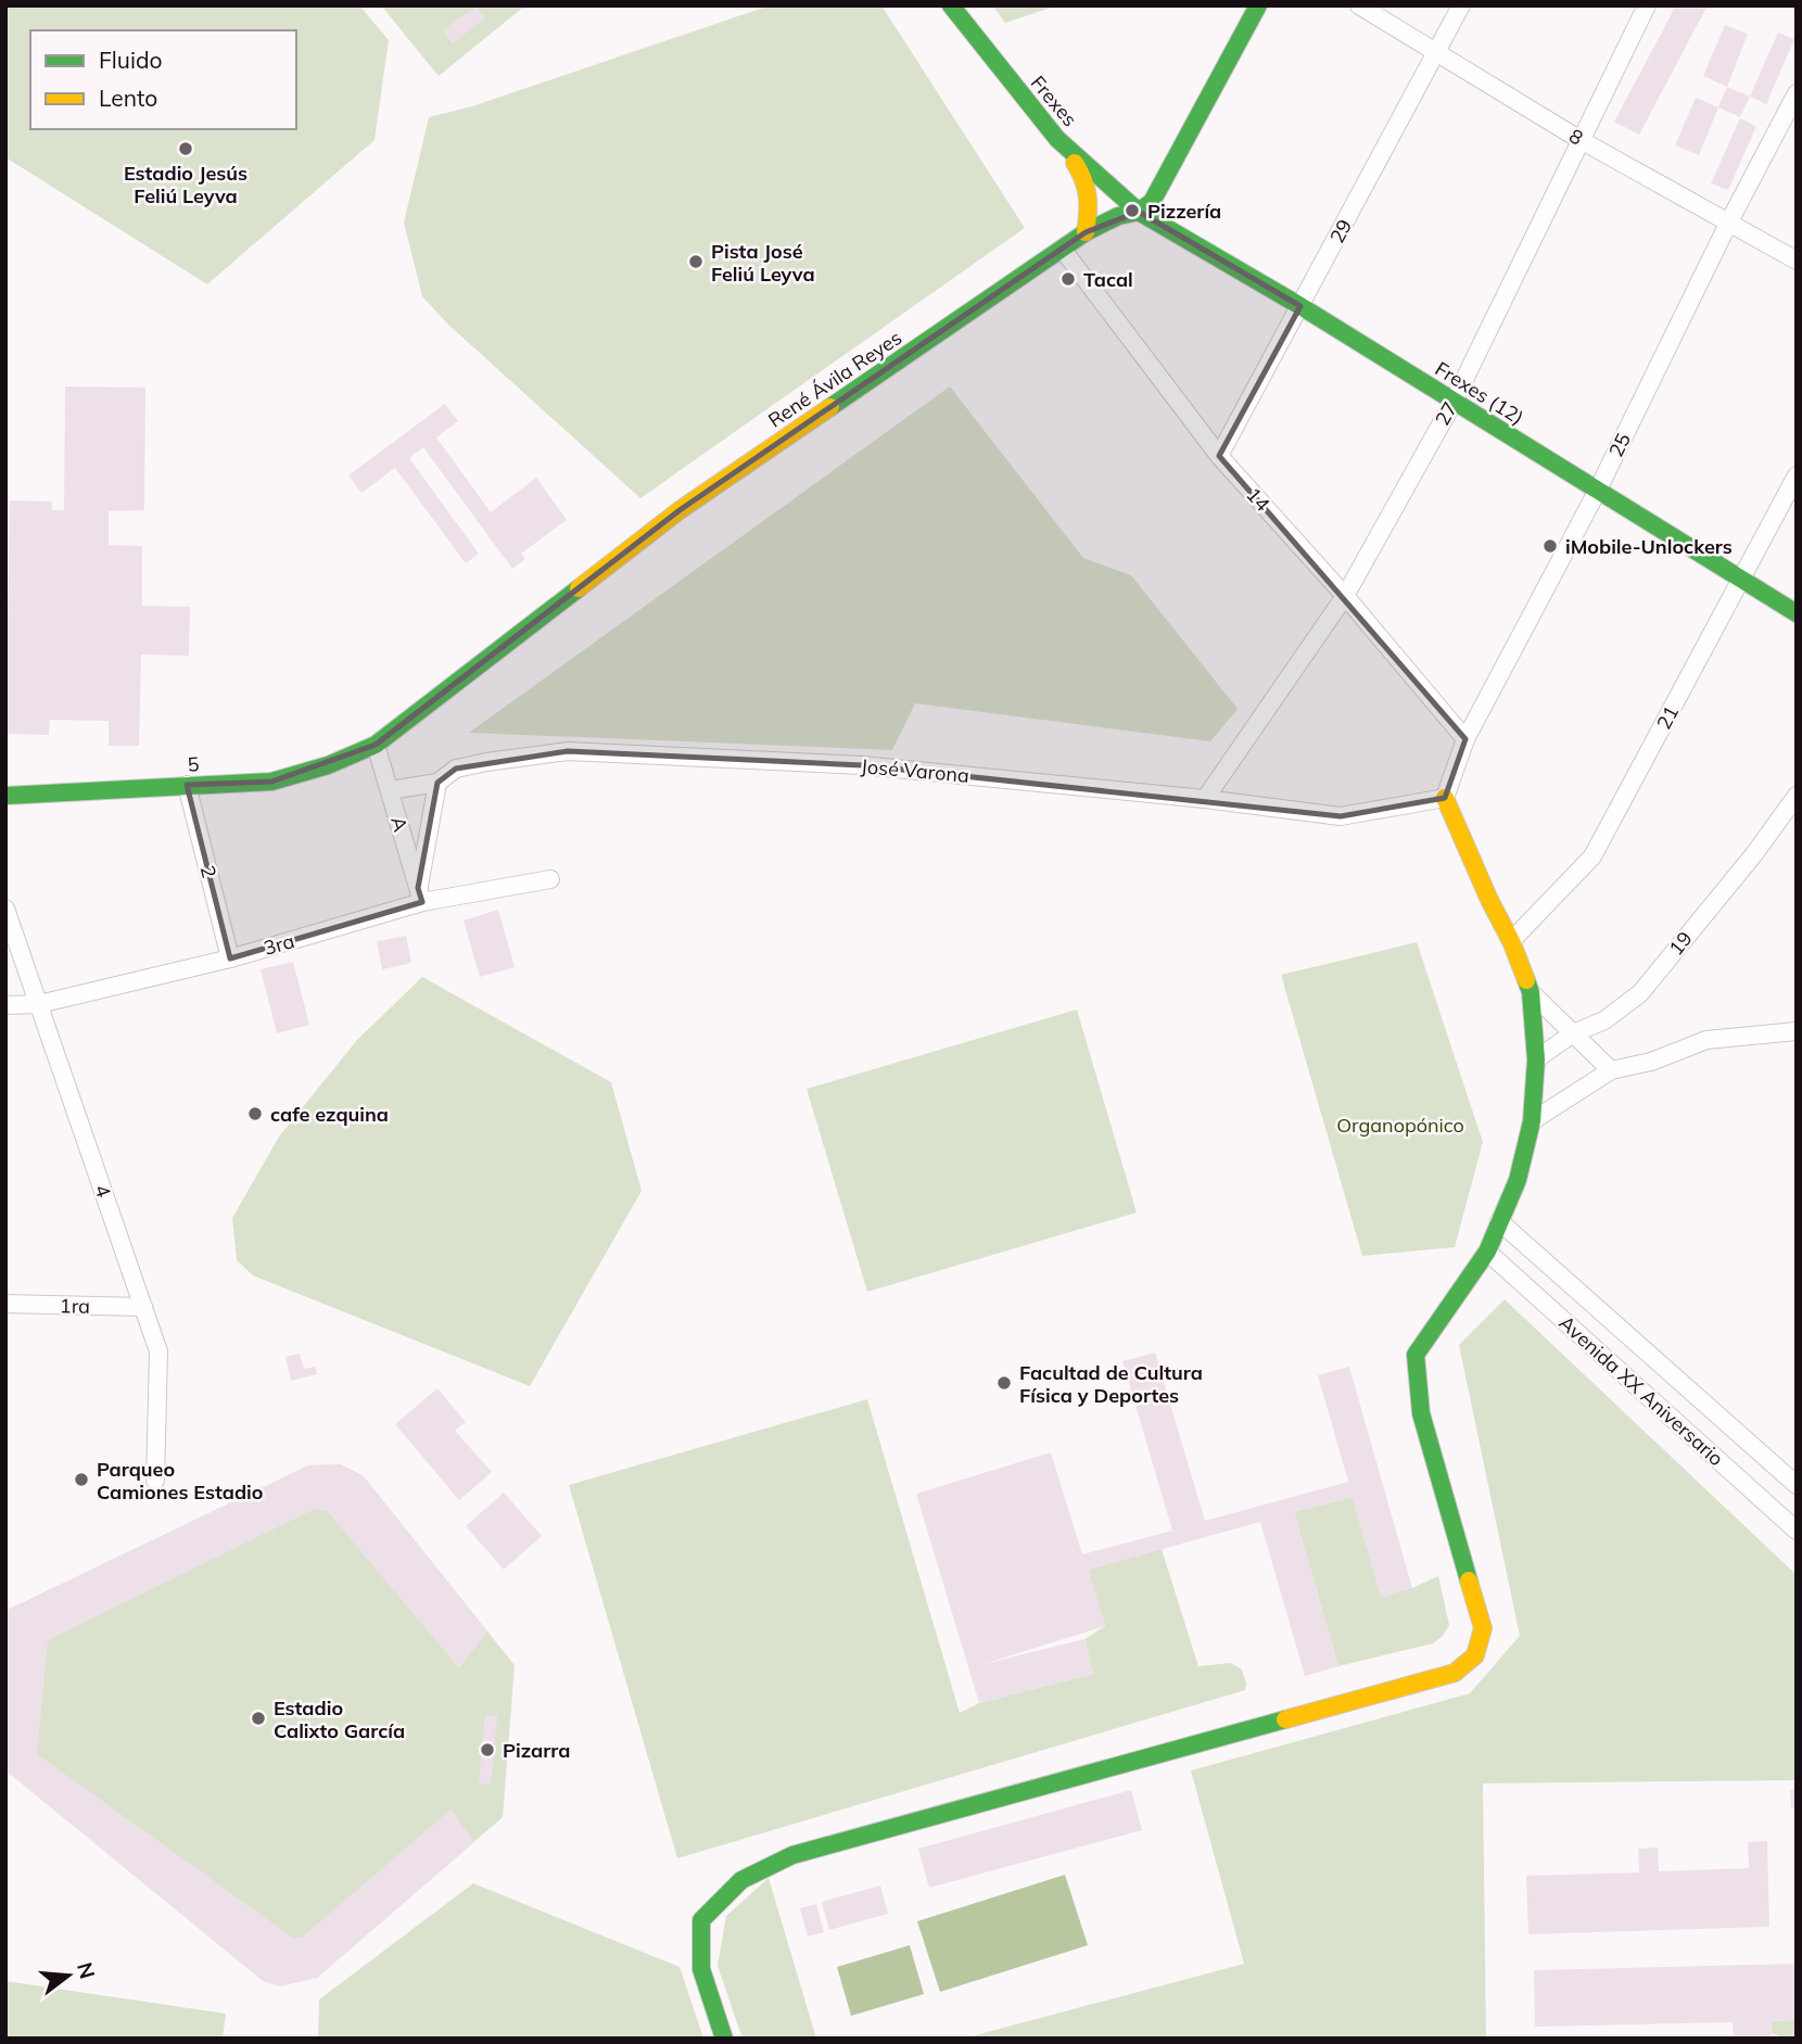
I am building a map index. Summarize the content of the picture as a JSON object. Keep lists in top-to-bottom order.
{
  "streets": {
    "street": [
      "Frexes",
      "8",
      "29",
      "René Ávila Reyes",
      "Frexes (12)",
      "27",
      "25",
      "14",
      "21",
      "5",
      "José Varona",
      "A",
      "2",
      "19",
      "3ra",
      "4",
      "1ra",
      "Avenida XX Aniversario"
    ]
  },
  "crossings": [
    ["Frexes", "René Ávila Reyes"],
    ["Frexes", "Frexes (12)"],
    ["8", "29"],
    ["8", "27"],
    ["8", "25"],
    ["29", "Frexes (12)"],
    ["29", "14"],
    ["René Ávila Reyes", "Frexes (12)"],
    ["René Ávila Reyes", "14"],
    ["René Ávila Reyes", "5"],
    ["René Ávila Reyes", "A"],
    ["Frexes (12)", "27"],
    ["Frexes (12)", "25"],
    ["Frexes (12)", "21"],
    ["27", "14"],
    ["27", "José Varona"],
    ["25", "14"],
    ["25", "José Varona"],
    ["5", "A"],
    ["5", "2"],
    ["José Varona", "A"],
    ["A", "3ra"],
    ["2", "3ra"],
    ["3ra", "4"],
    ["4", "1ra"]
  ],
  "parks": ["Organopónico"],
  "places": [
    "Estadio Jesús Feliú Leyva",
    "Pizzería",
    "Pista José Feliú Leyva",
    "Tacal",
    "iMobile-Unlockers",
    "cafe ezquina",
    "Facultad de Cultura Física y Deportes",
    "Parqueo Camiones Estadio",
    "Estadio Calixto García",
    "Pizarra"
  ],
  "legend": ["Fluido", "Lento"],
  "north": "right"
}
